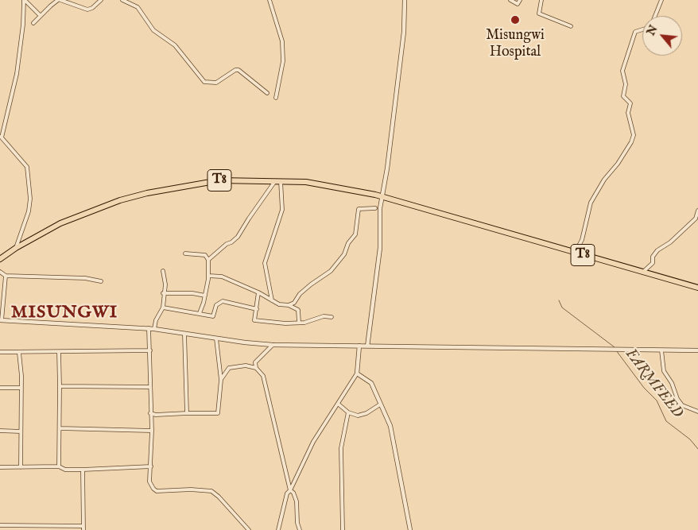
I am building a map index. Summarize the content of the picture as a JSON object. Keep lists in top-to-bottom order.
{
  "streets": {
    "highway": ["T8"]
  },
  "districts": ["MISUNGWI"],
  "water": ["FARMFEED"],
  "places": ["Misungwi Hospital"],
  "north": "top left"
}
